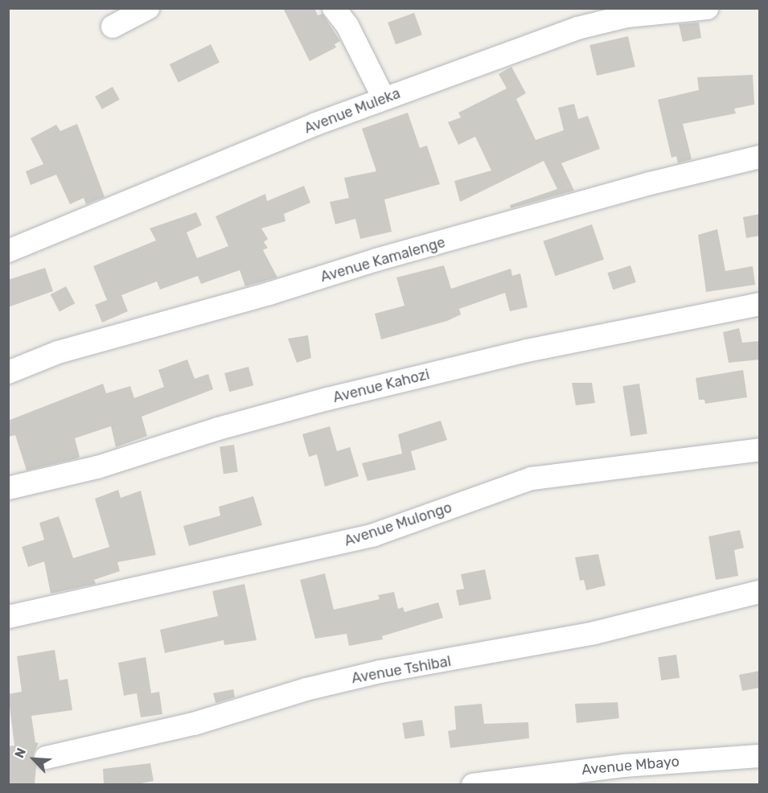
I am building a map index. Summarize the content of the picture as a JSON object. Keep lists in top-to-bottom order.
{
  "streets": {
    "street": [
      "Avenue Muleka",
      "Avenue Kamalenge",
      "Avenue Kahozi",
      "Avenue Mulongo",
      "Avenue Tshibal",
      "Avenue Mbayo"
    ]
  },
  "north": "top left"
}
